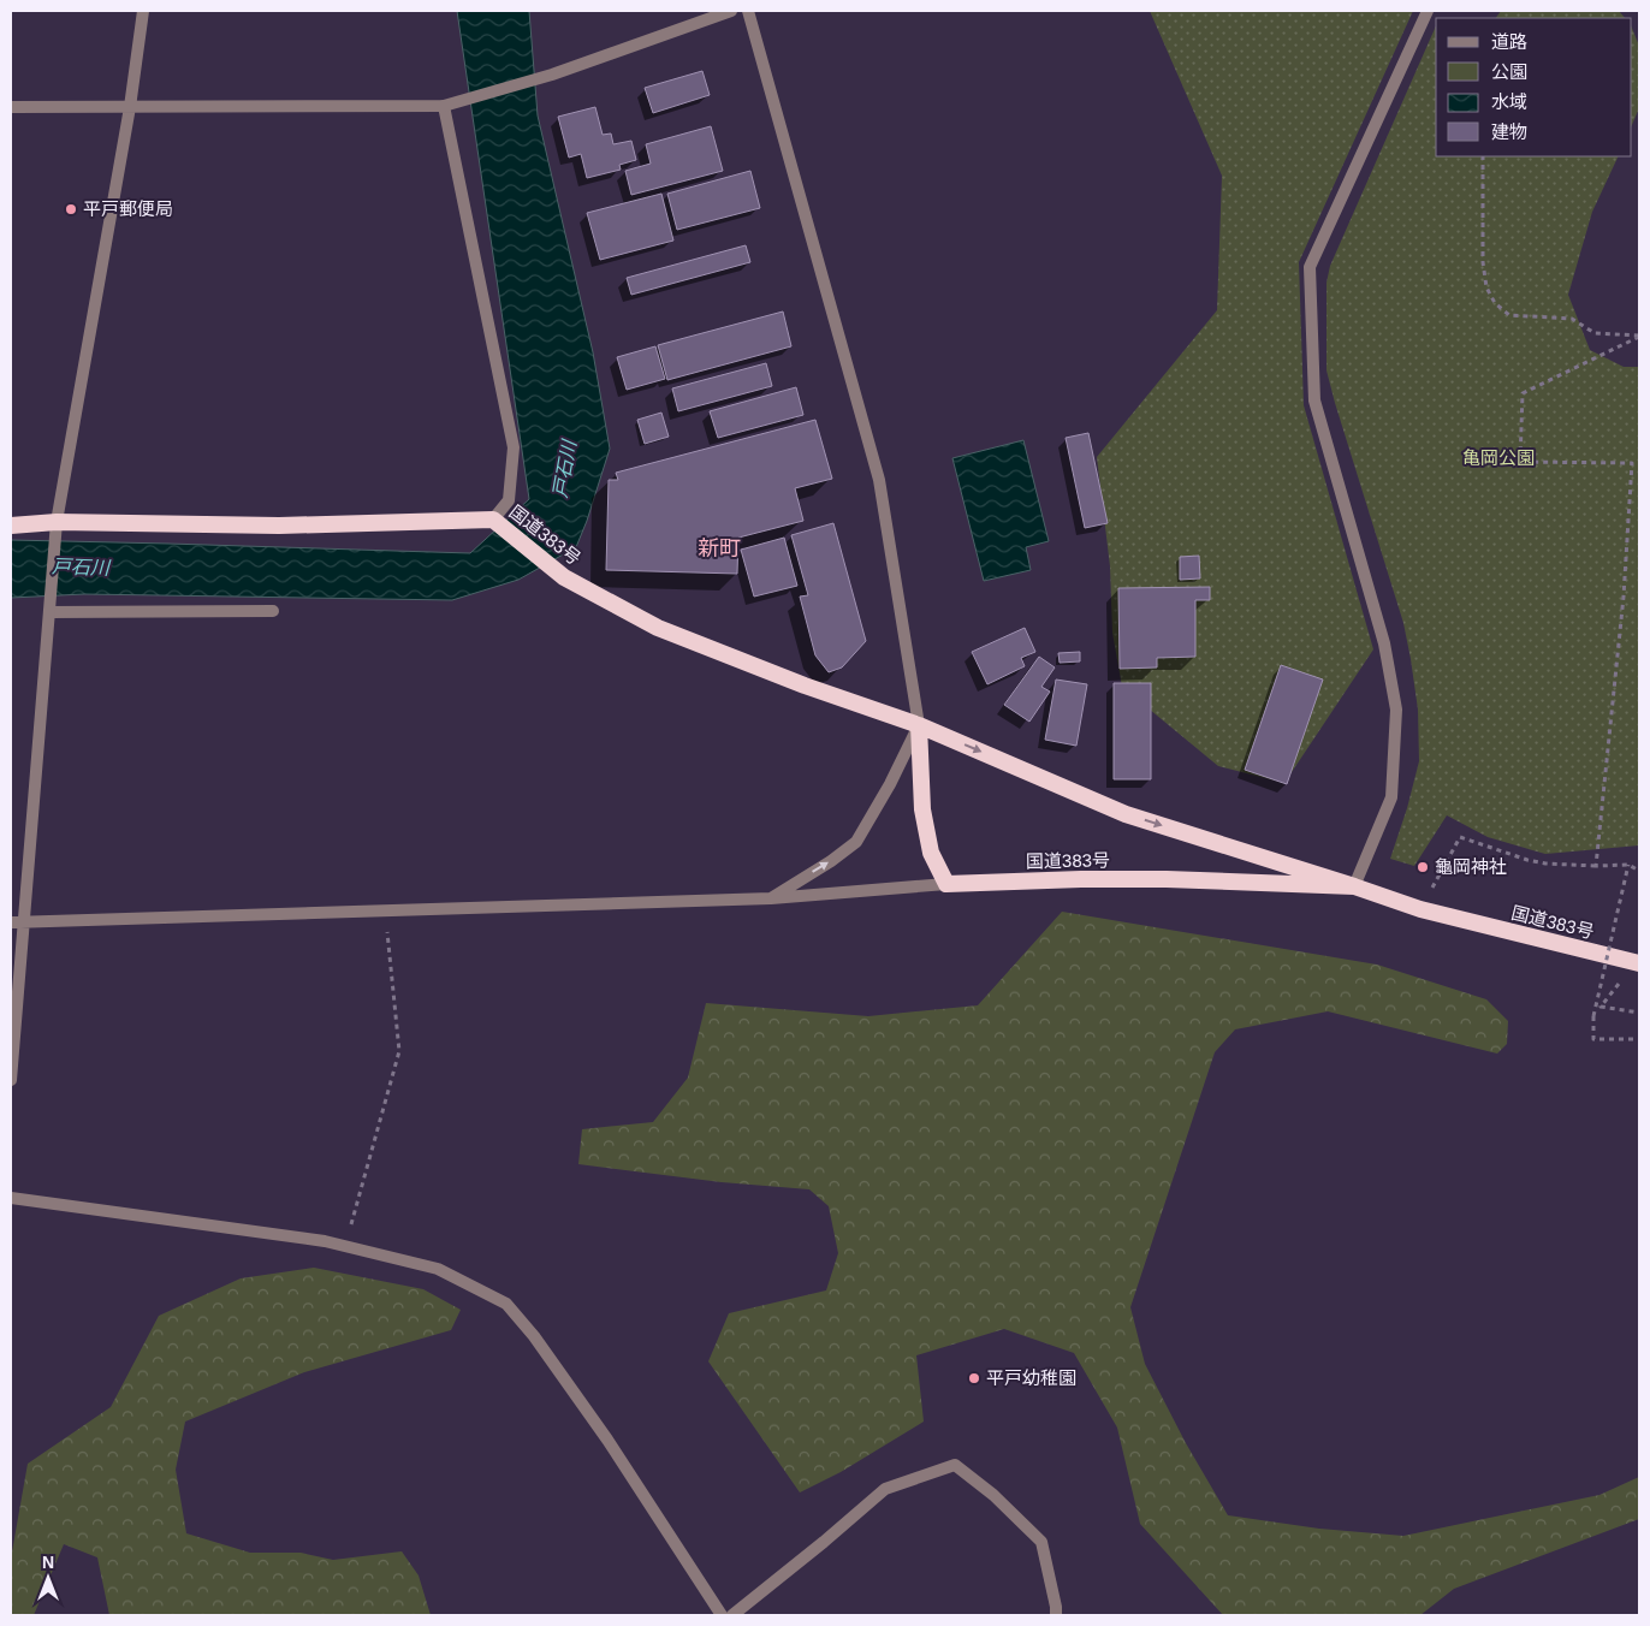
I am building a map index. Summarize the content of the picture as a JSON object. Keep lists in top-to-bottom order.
{
  "streets": {
    "highway": ["国道383号"]
  },
  "districts": ["新町"],
  "water": ["戸石川"],
  "parks": ["亀岡公園"],
  "places": ["平戸郵便局", "龜岡神社", "平戸幼稚園"],
  "legend": [
    "道路",
    "公園",
    "水域",
    "建物"
  ],
  "north": "top"
}
